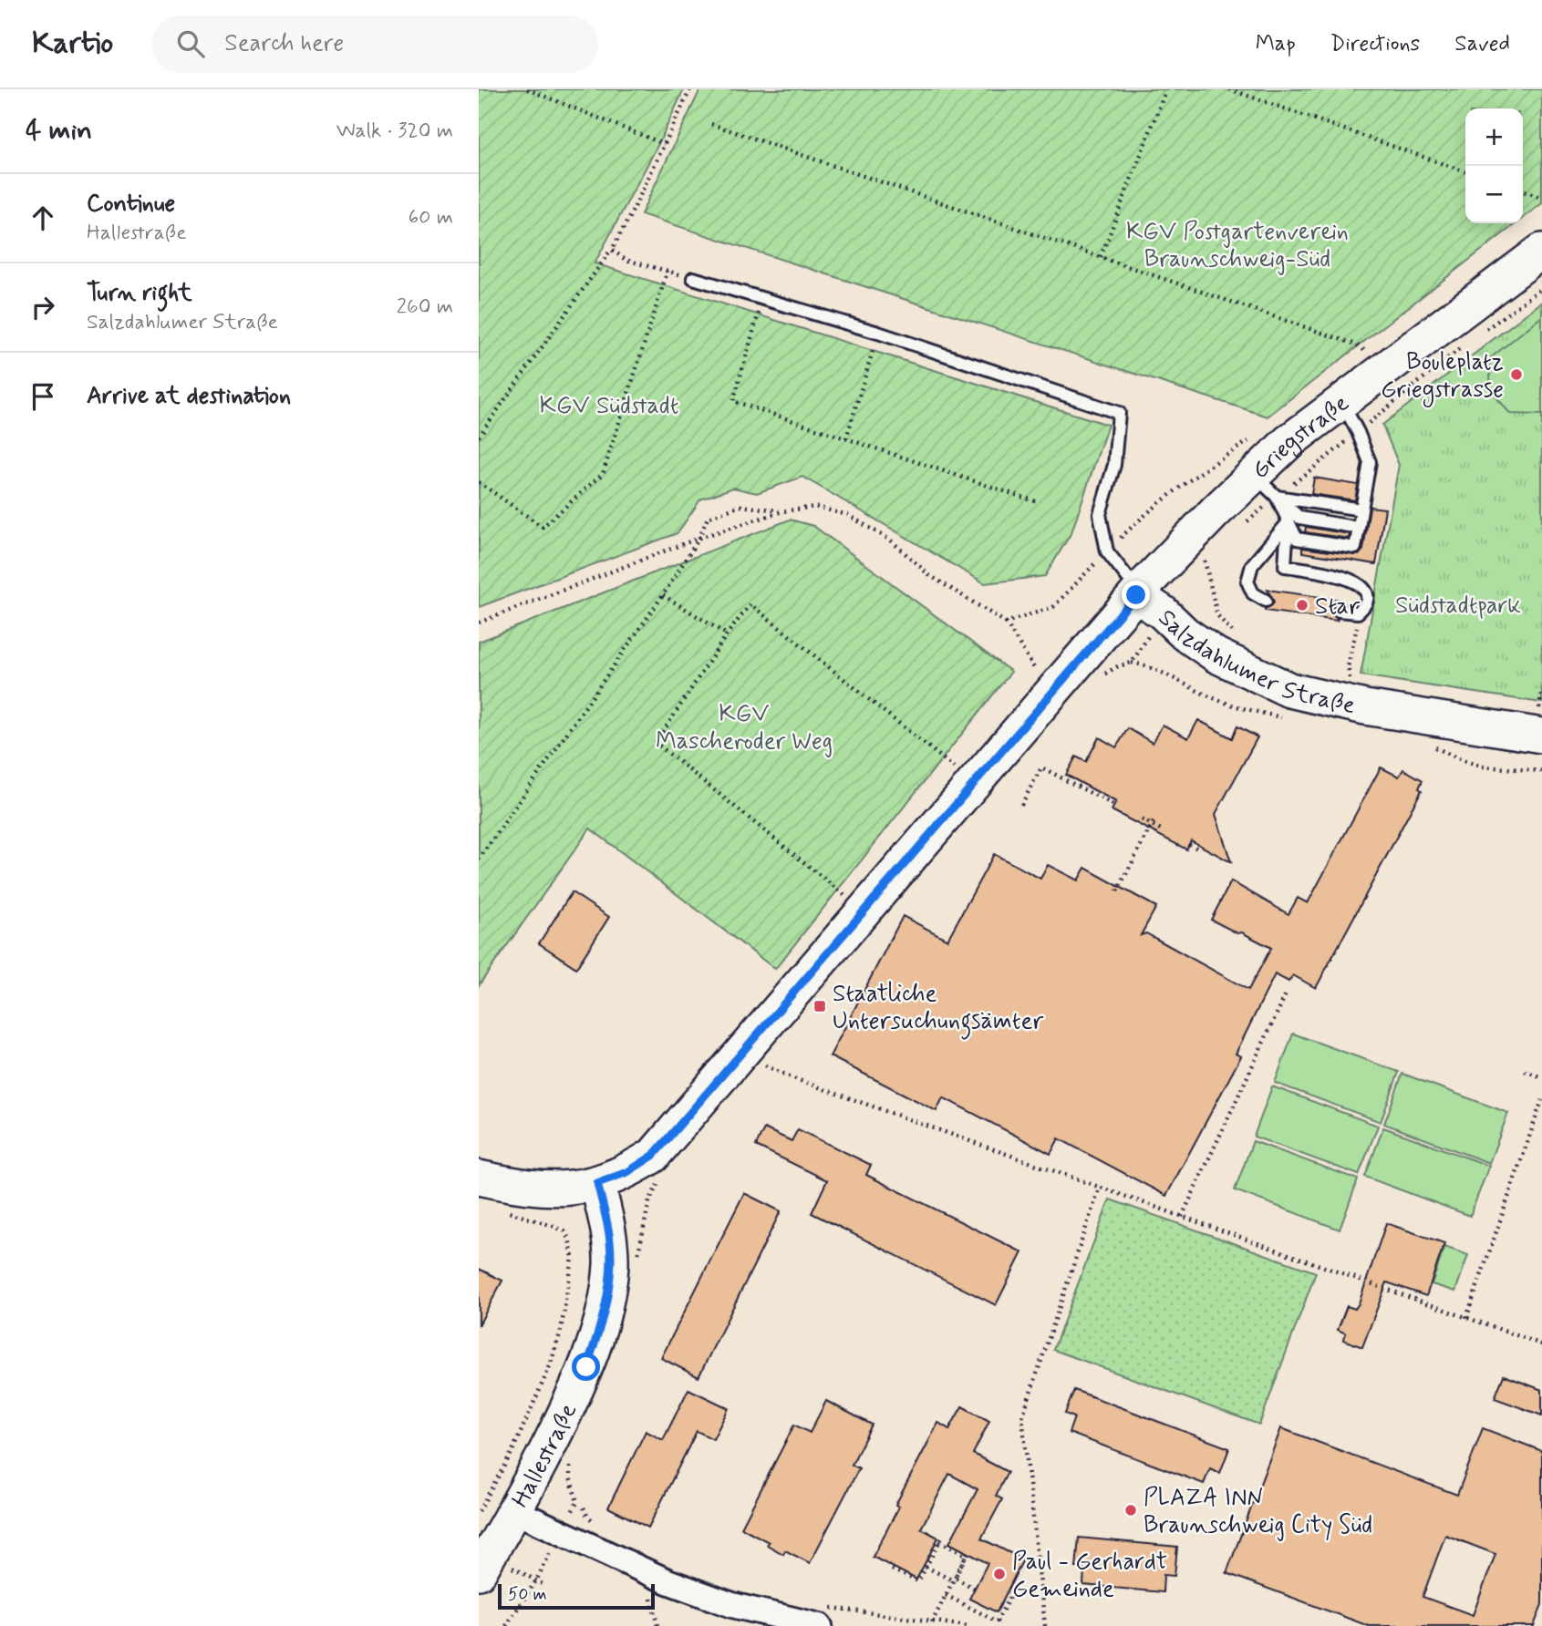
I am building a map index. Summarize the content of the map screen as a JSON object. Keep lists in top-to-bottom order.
{
  "streets": {
    "main road": ["Griegstraße", "Salzdahlumer Straße", "Hallestraße"]
  },
  "crossings": [
    ["Griegstraße", "Salzdahlumer Straße"],
    ["Salzdahlumer Straße", "Hallestraße"]
  ],
  "parks": [
    "KGV Postgartenverein Braunschweig-Süd",
    "KGV Südstadt",
    "Südstadtpark",
    "KGV Mascheroder Weg"
  ],
  "places": {
    "other": [
      "Bouleplatz Griegstrasse",
      "Star",
      "PLAZA INN Braunschweig City Süd",
      "Paul - Gerhardt Gemeinde"
    ],
    "transit": ["Staatliche Untersuchungsämter"]
  },
  "scale_bar": "50 m",
  "page": {
    "header": "Kartio",
    "search": "Search here",
    "nav": ["Map", "Directions", "Saved"],
    "heading": ["4 min", "Walk · 320 m"],
    "map_buttons": ["+", "−"],
    "list": [
      ["Continue", "Hallestraße", "60 m"],
      ["Turn right", "Salzdahlumer Straße", "260 m"],
      "Arrive at destination"
    ],
    "scale": "50 m"
  }
}
